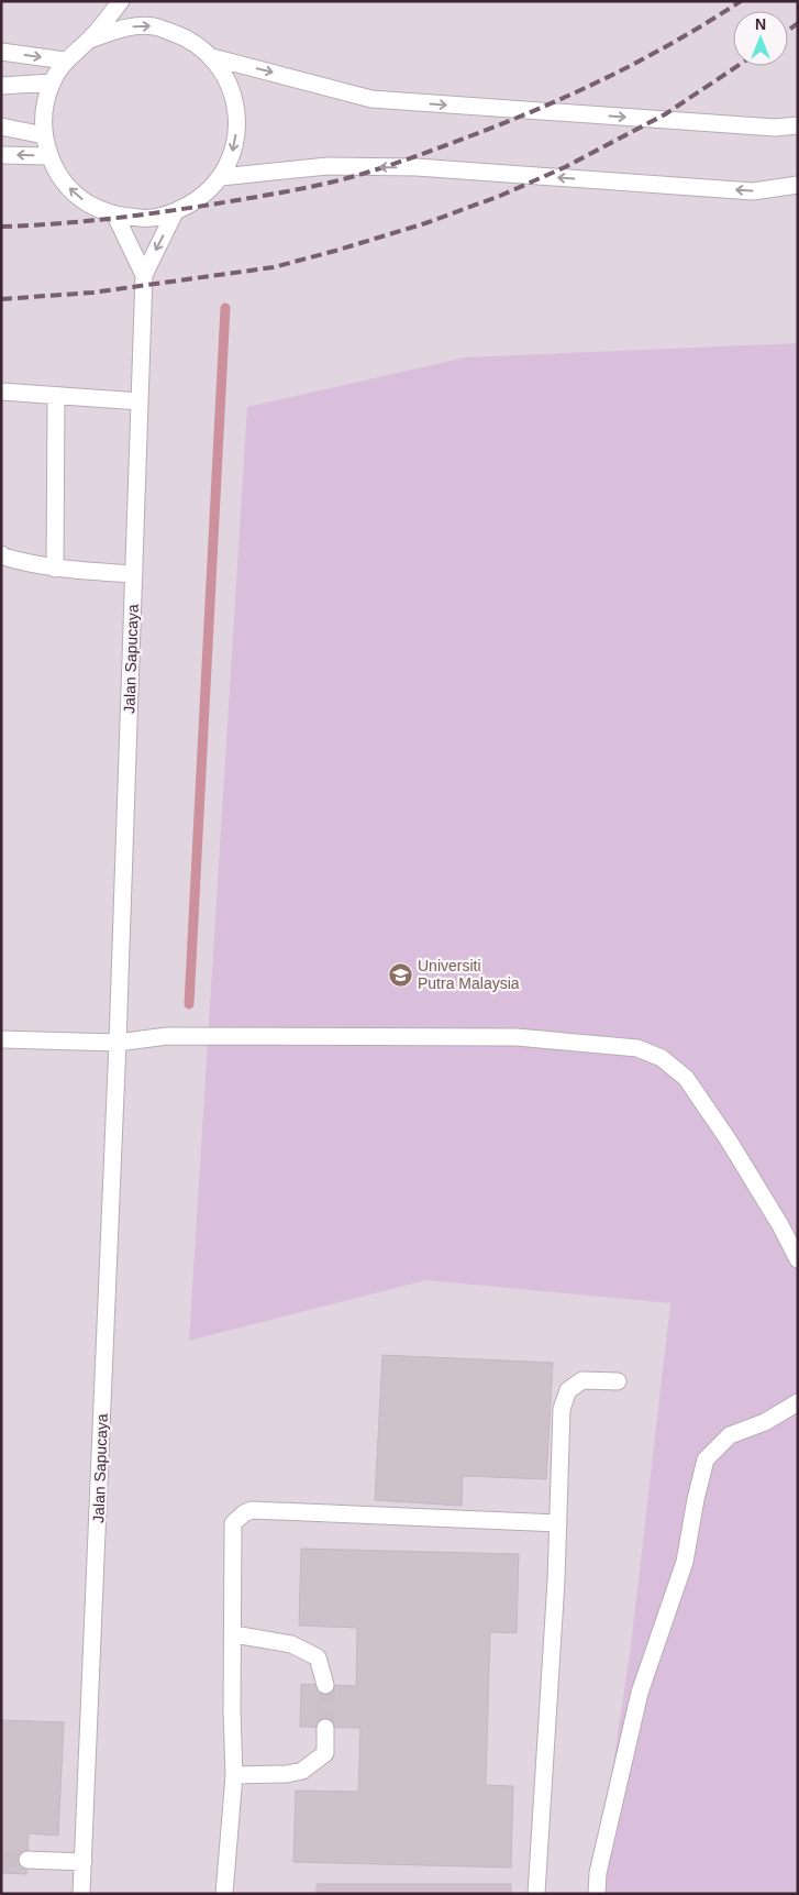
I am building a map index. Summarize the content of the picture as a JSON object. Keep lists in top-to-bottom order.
{
  "streets": {
    "street": ["Jalan Sapucaya"]
  },
  "places": {
    "school or university": ["Universiti Putra Malaysia"]
  },
  "north": "top"
}
